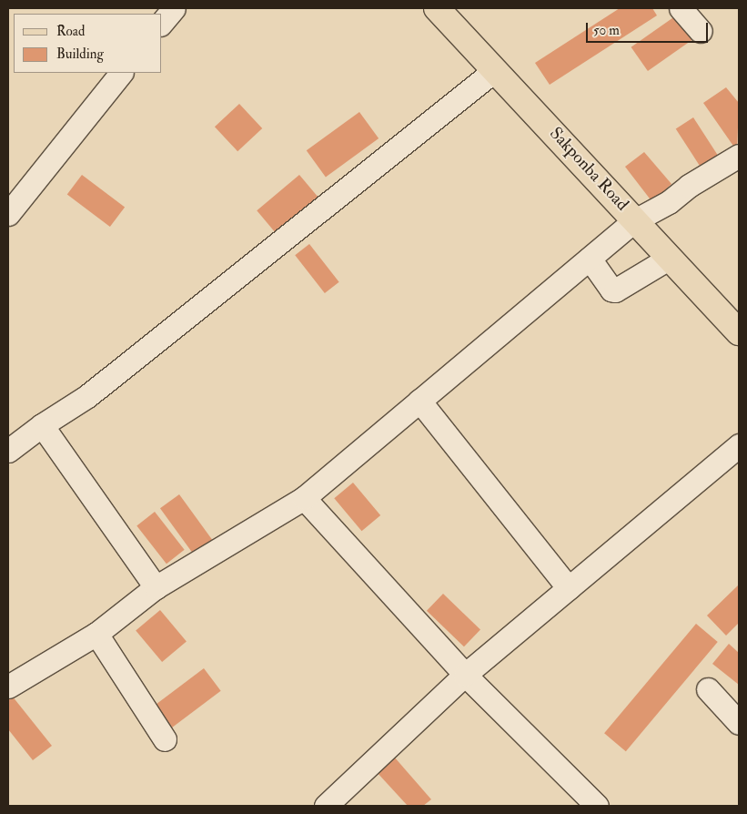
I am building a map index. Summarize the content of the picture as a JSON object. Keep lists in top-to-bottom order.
{
  "streets": {
    "main road": ["Sakponba Road"]
  },
  "legend": ["Road", "Building"],
  "scale_bar": "50 m"
}
